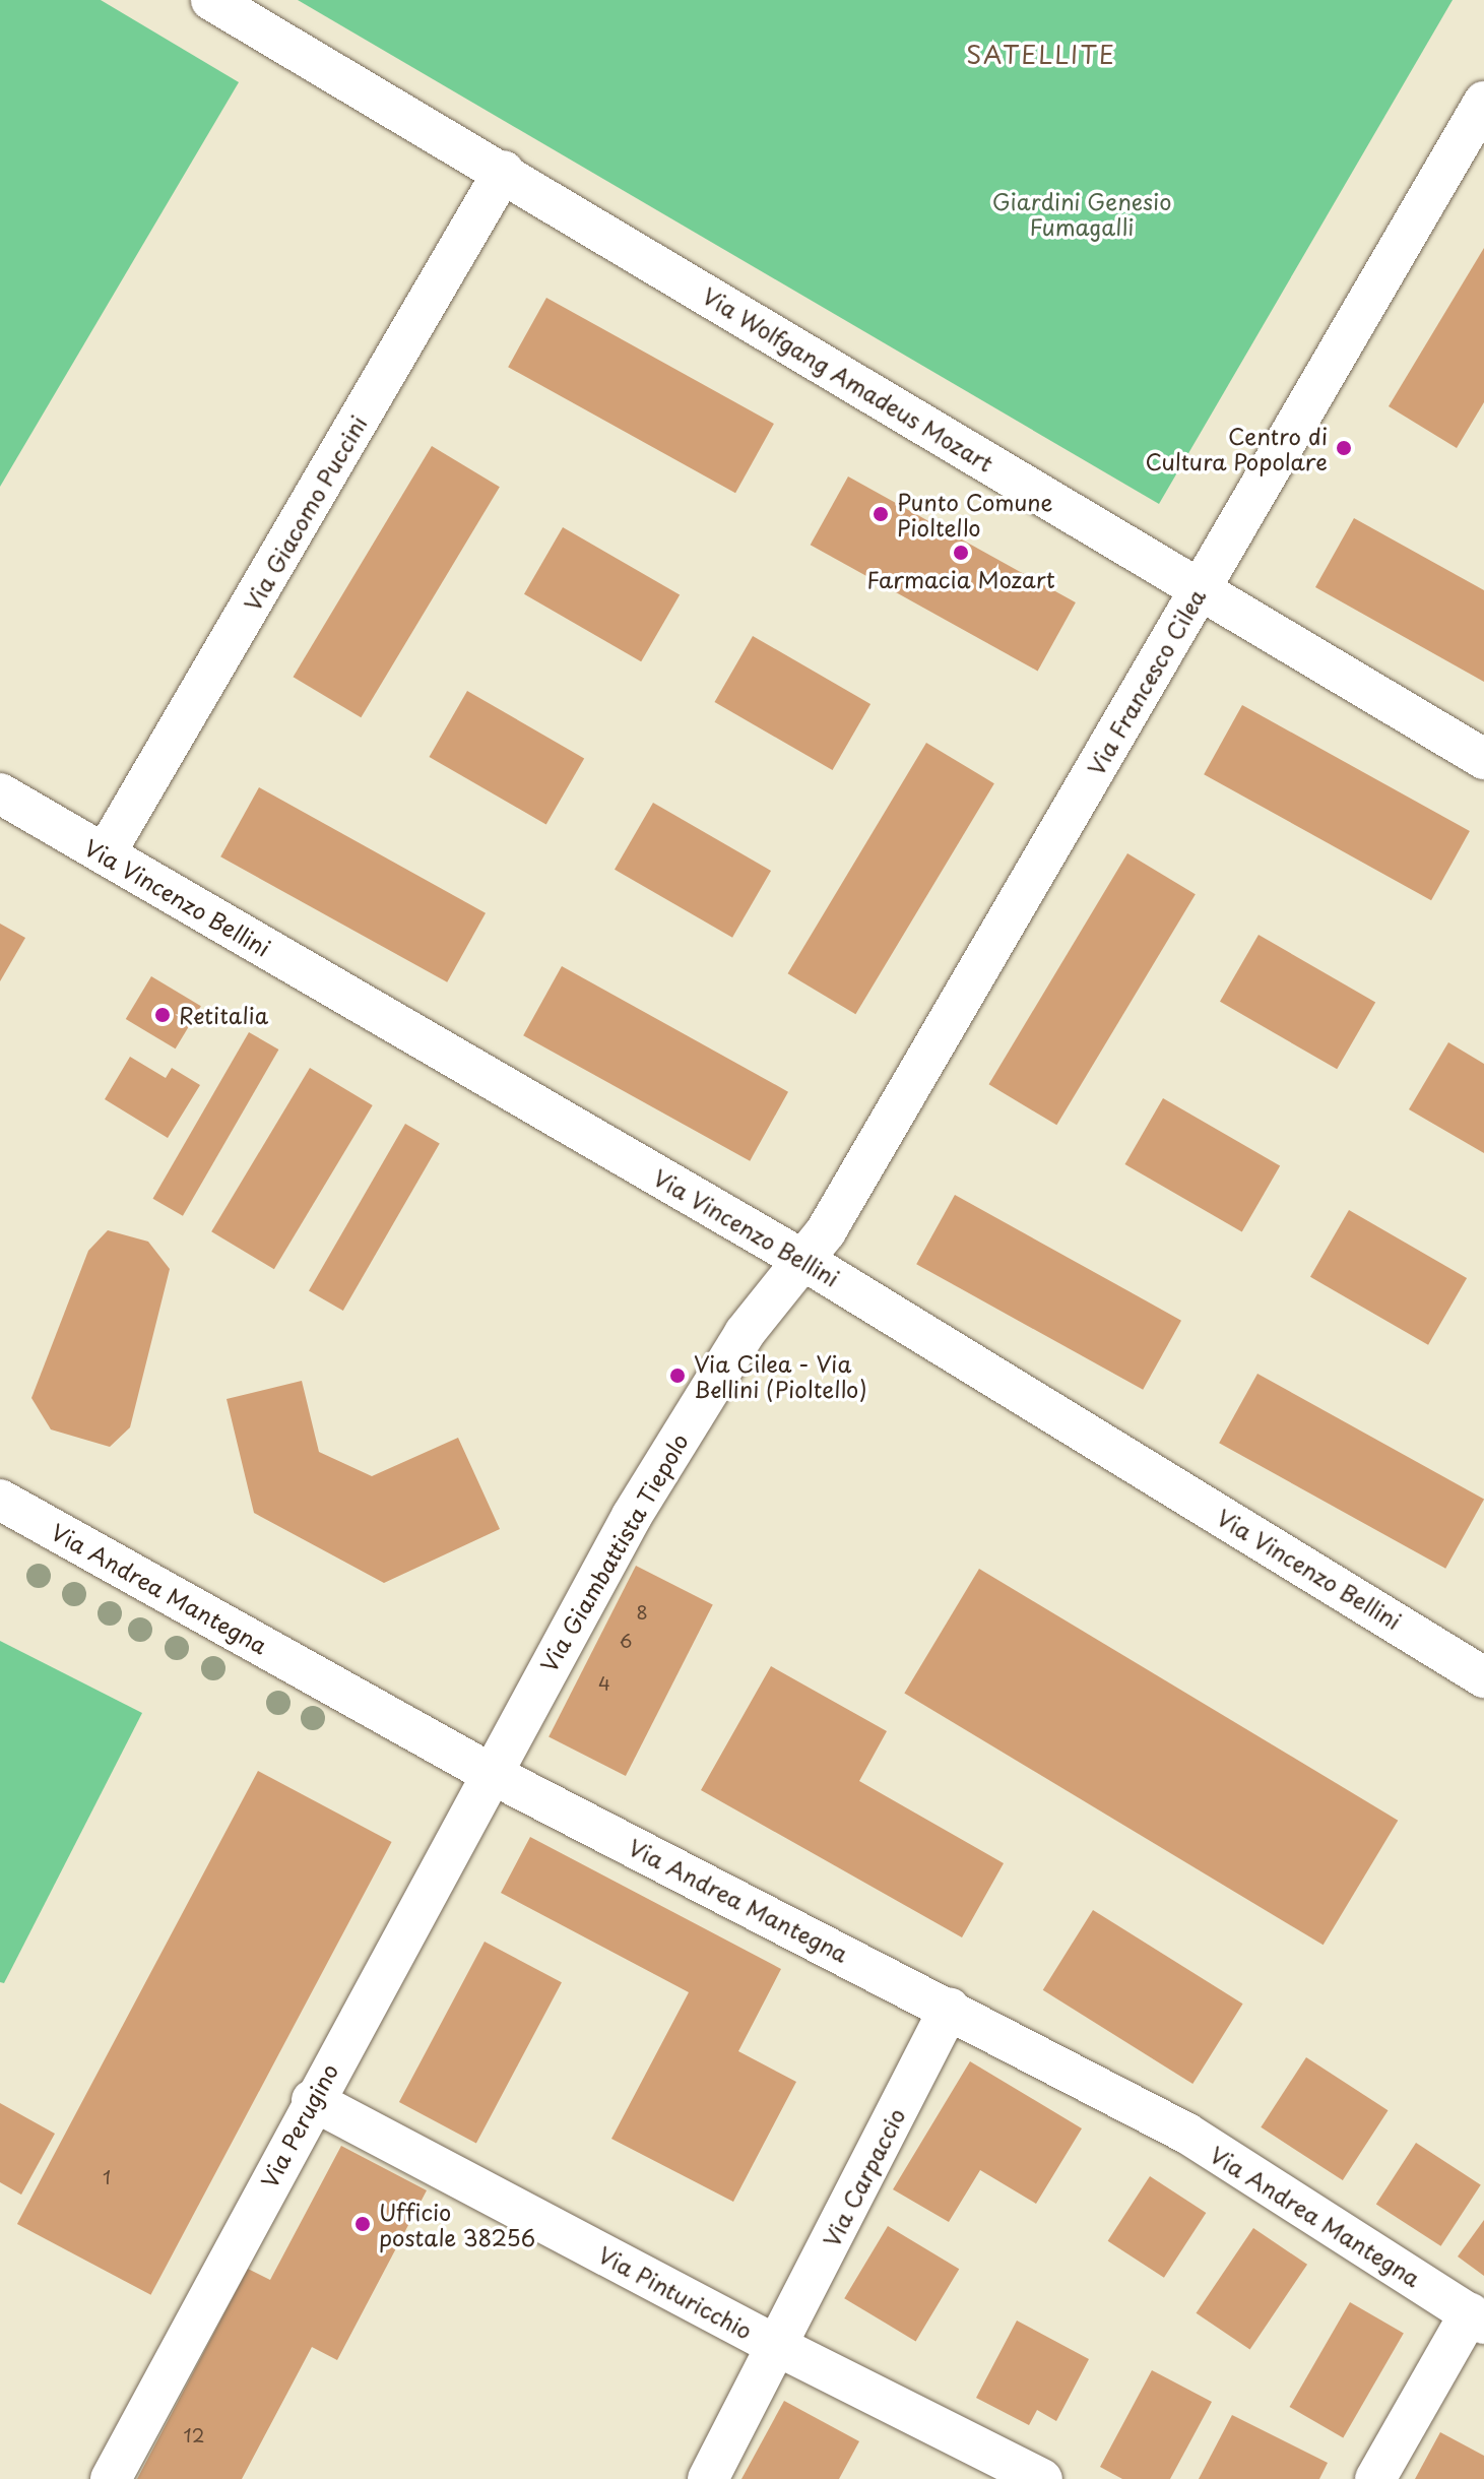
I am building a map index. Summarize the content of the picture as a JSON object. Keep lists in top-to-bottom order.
{
  "streets": {
    "street": [
      "Via Wolfgang Amadeus Mozart",
      "Via Giacomo Puccini",
      "Via Francesco Cilea",
      "Via Vincenzo Bellini",
      "Via Giambattista Tiepolo",
      "Via Andrea Mantegna",
      "Via Perugino",
      "Via Carpaccio",
      "Via Pinturicchio"
    ]
  },
  "crossings": [
    ["Via Wolfgang Amadeus Mozart", "Via Giacomo Puccini"],
    ["Via Wolfgang Amadeus Mozart", "Via Francesco Cilea"],
    ["Via Giacomo Puccini", "Via Vincenzo Bellini"],
    ["Via Francesco Cilea", "Via Vincenzo Bellini"],
    ["Via Francesco Cilea", "Via Giambattista Tiepolo"],
    ["Via Vincenzo Bellini", "Via Giambattista Tiepolo"],
    ["Via Giambattista Tiepolo", "Via Andrea Mantegna"],
    ["Via Giambattista Tiepolo", "Via Perugino"],
    ["Via Andrea Mantegna", "Via Perugino"],
    ["Via Andrea Mantegna", "Via Carpaccio"],
    ["Via Perugino", "Via Pinturicchio"],
    ["Via Carpaccio", "Via Pinturicchio"]
  ],
  "districts": ["SATELLITE"],
  "parks": ["Giardini Genesio Fumagalli"],
  "places": [
    "Centro di Cultura Popolare",
    "Punto Comune Pioltello",
    "Farmacia Mozart",
    "Retitalia",
    "Via Cilea - Via Bellini (Pioltello)",
    "Ufficio postale 38256"
  ],
  "house_numbers": [
    "8",
    "6",
    "4",
    "1",
    "12"
  ]
}
